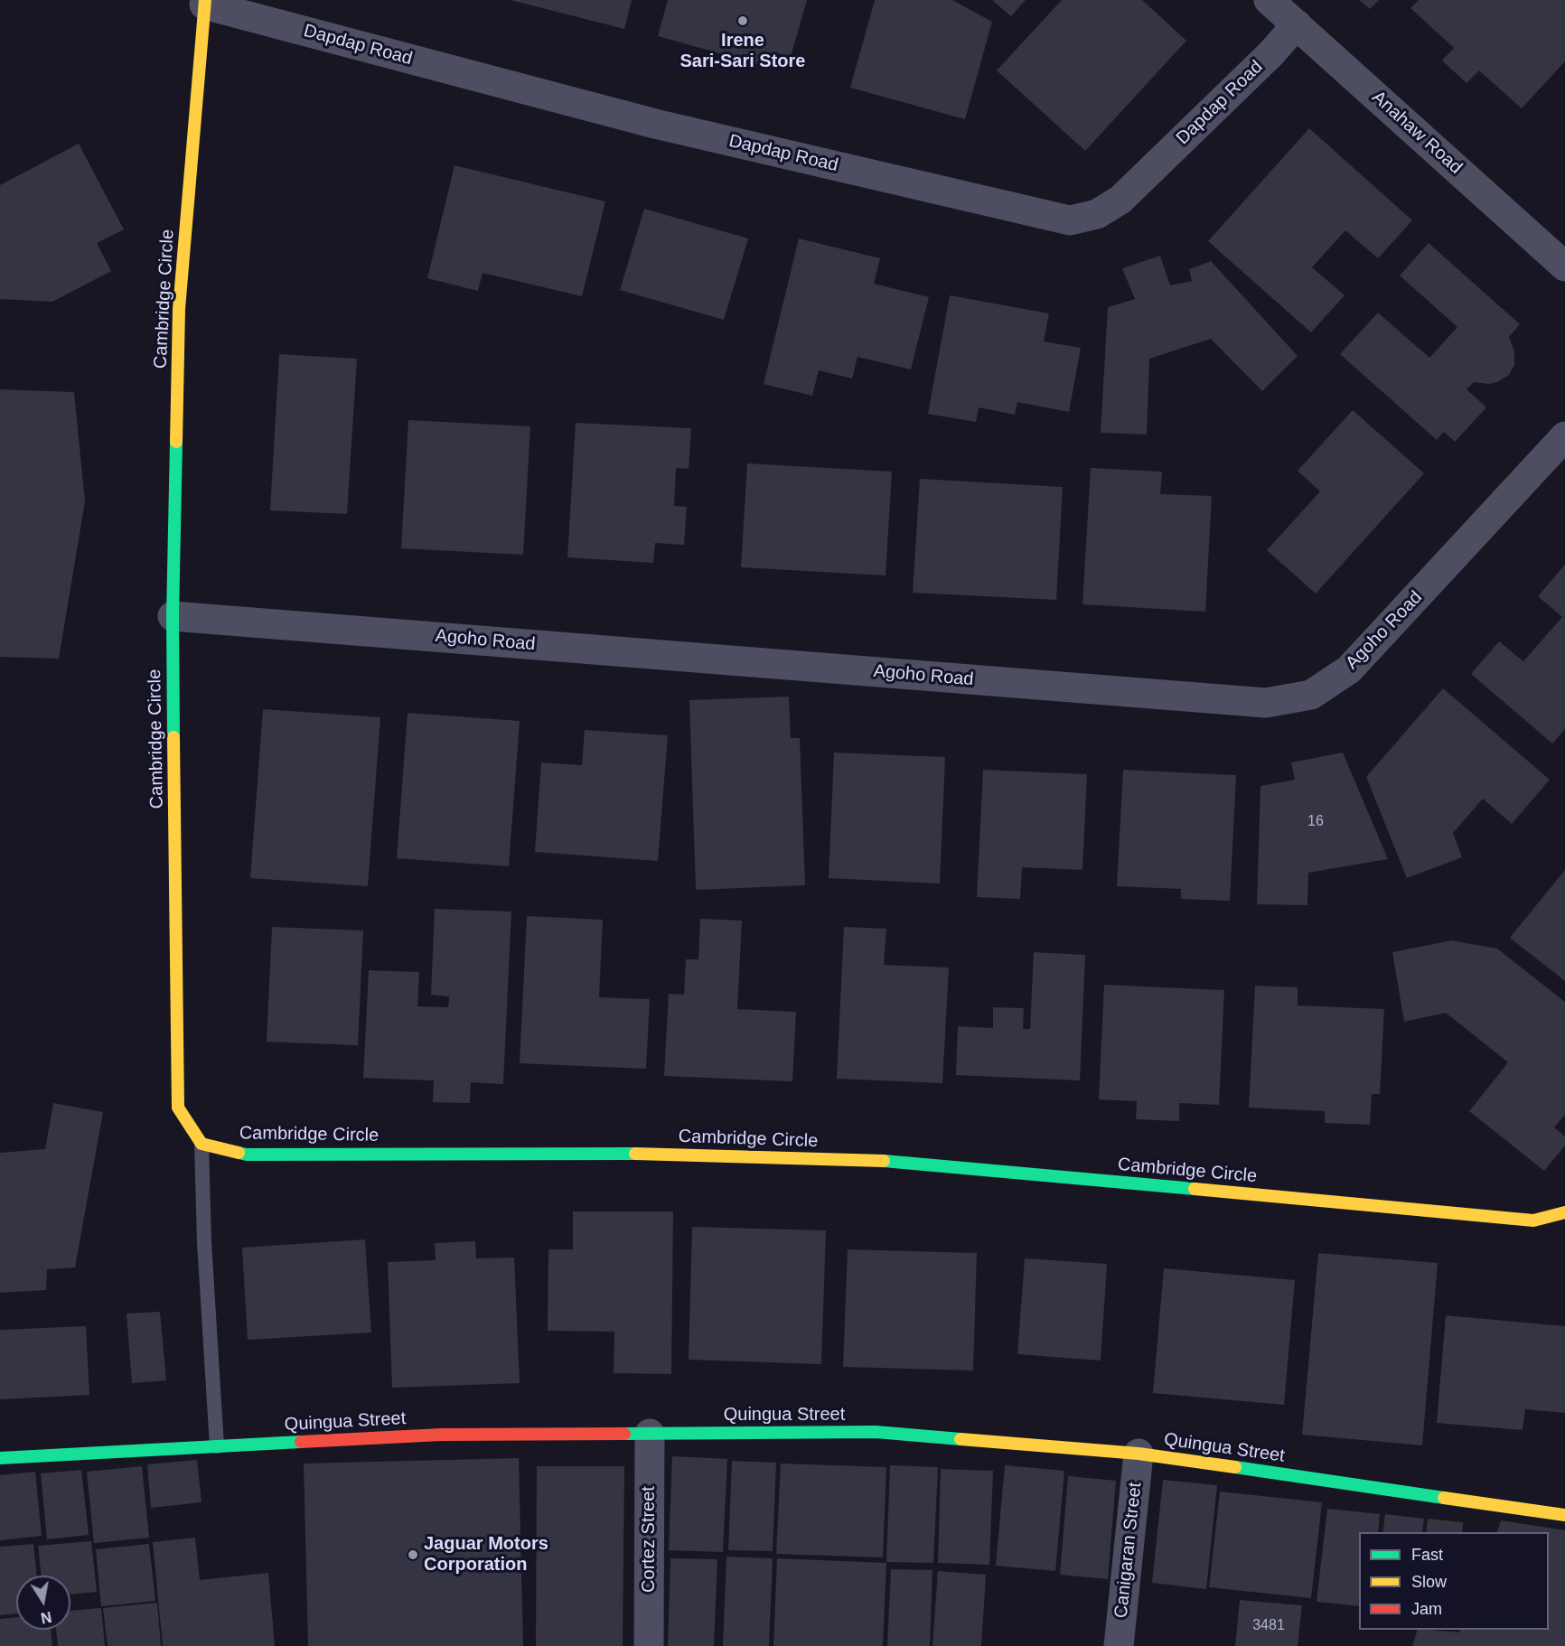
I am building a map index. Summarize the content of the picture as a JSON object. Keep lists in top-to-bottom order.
{
  "streets": {
    "street": [
      "Dapdap Road",
      "Anahaw Road",
      "Cambridge Circle",
      "Agoho Road",
      "Quingua Street",
      "Cortez Street",
      "Canigaran Street"
    ]
  },
  "crossings": [
    ["Dapdap Road", "Anahaw Road"],
    ["Dapdap Road", "Cambridge Circle"],
    ["Cambridge Circle", "Agoho Road"],
    ["Quingua Street", "Cortez Street"],
    ["Quingua Street", "Canigaran Street"]
  ],
  "places": ["Irene Sari-Sari Store", "Jaguar Motors Corporation"],
  "house_numbers": ["16", "3481"],
  "legend": ["Fast", "Slow", "Jam"],
  "north": "bottom"
}
